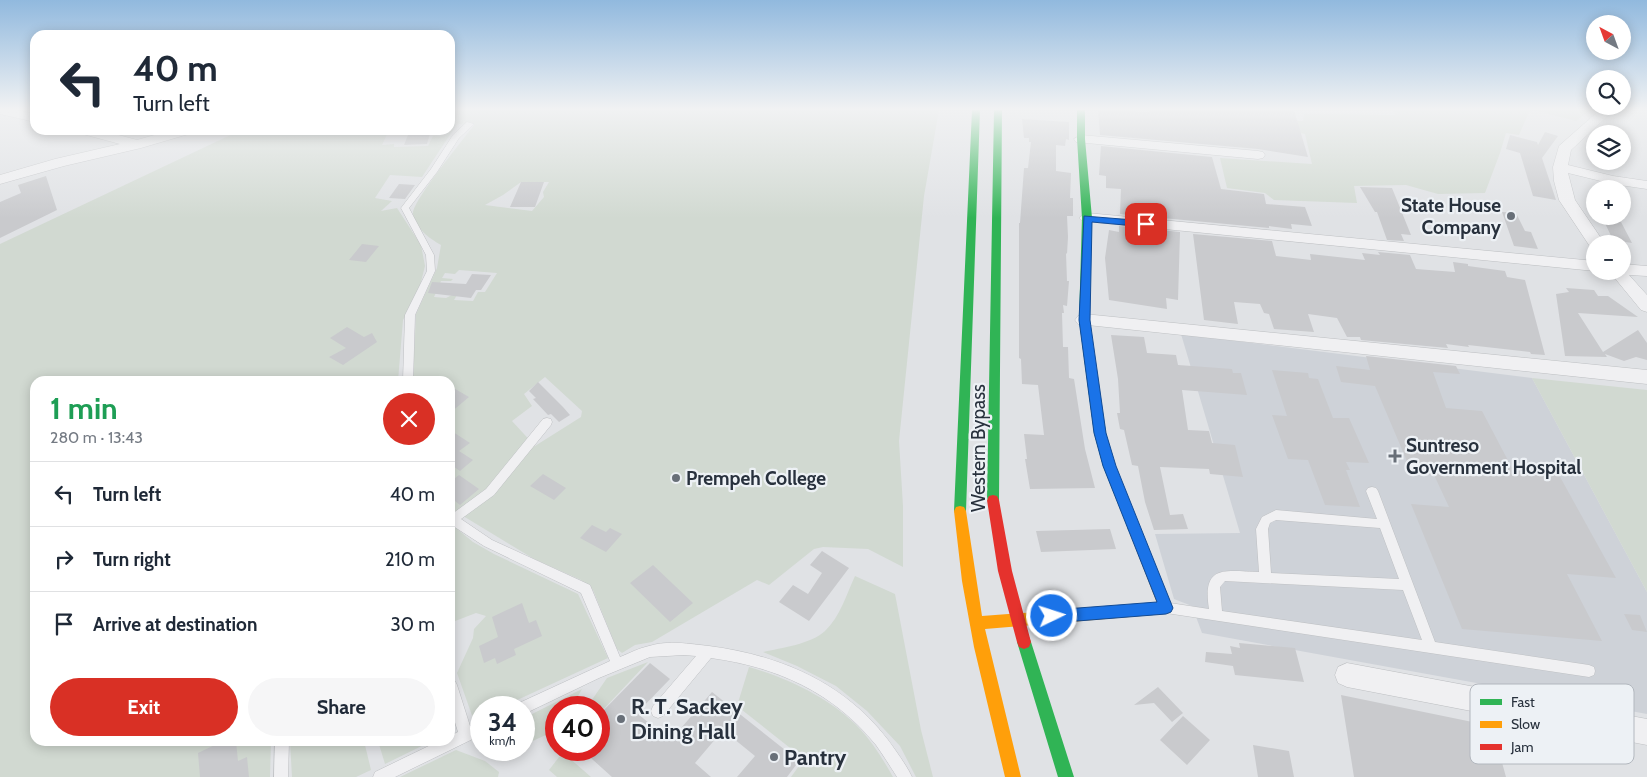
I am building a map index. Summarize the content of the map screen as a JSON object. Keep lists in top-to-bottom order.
{
  "streets": {
    "main road": ["Western Bypass"]
  },
  "places": {
    "other": [
      "State House Company",
      "Prempeh College",
      "R. T. Sackey Dining Hall",
      "Pantry"
    ],
    "health": ["Suntreso Government Hospital"]
  },
  "legend": ["Fast", "Slow", "Jam"],
  "north": "top left",
  "page": {
    "map_buttons": ["+", "−"],
    "turn": ["40 m", "Turn left"],
    "heading": ["1 min", "280 m · 13:43"],
    "list": [
      {
        "name": "Turn left",
        "value": "40 m"
      },
      {
        "name": "Turn right",
        "value": "210 m"
      },
      {
        "name": "Arrive at destination",
        "value": "30 m"
      }
    ],
    "buttons": ["Exit", "Share"],
    "speed": "34 km/h",
    "limit": "40"
  }
}
